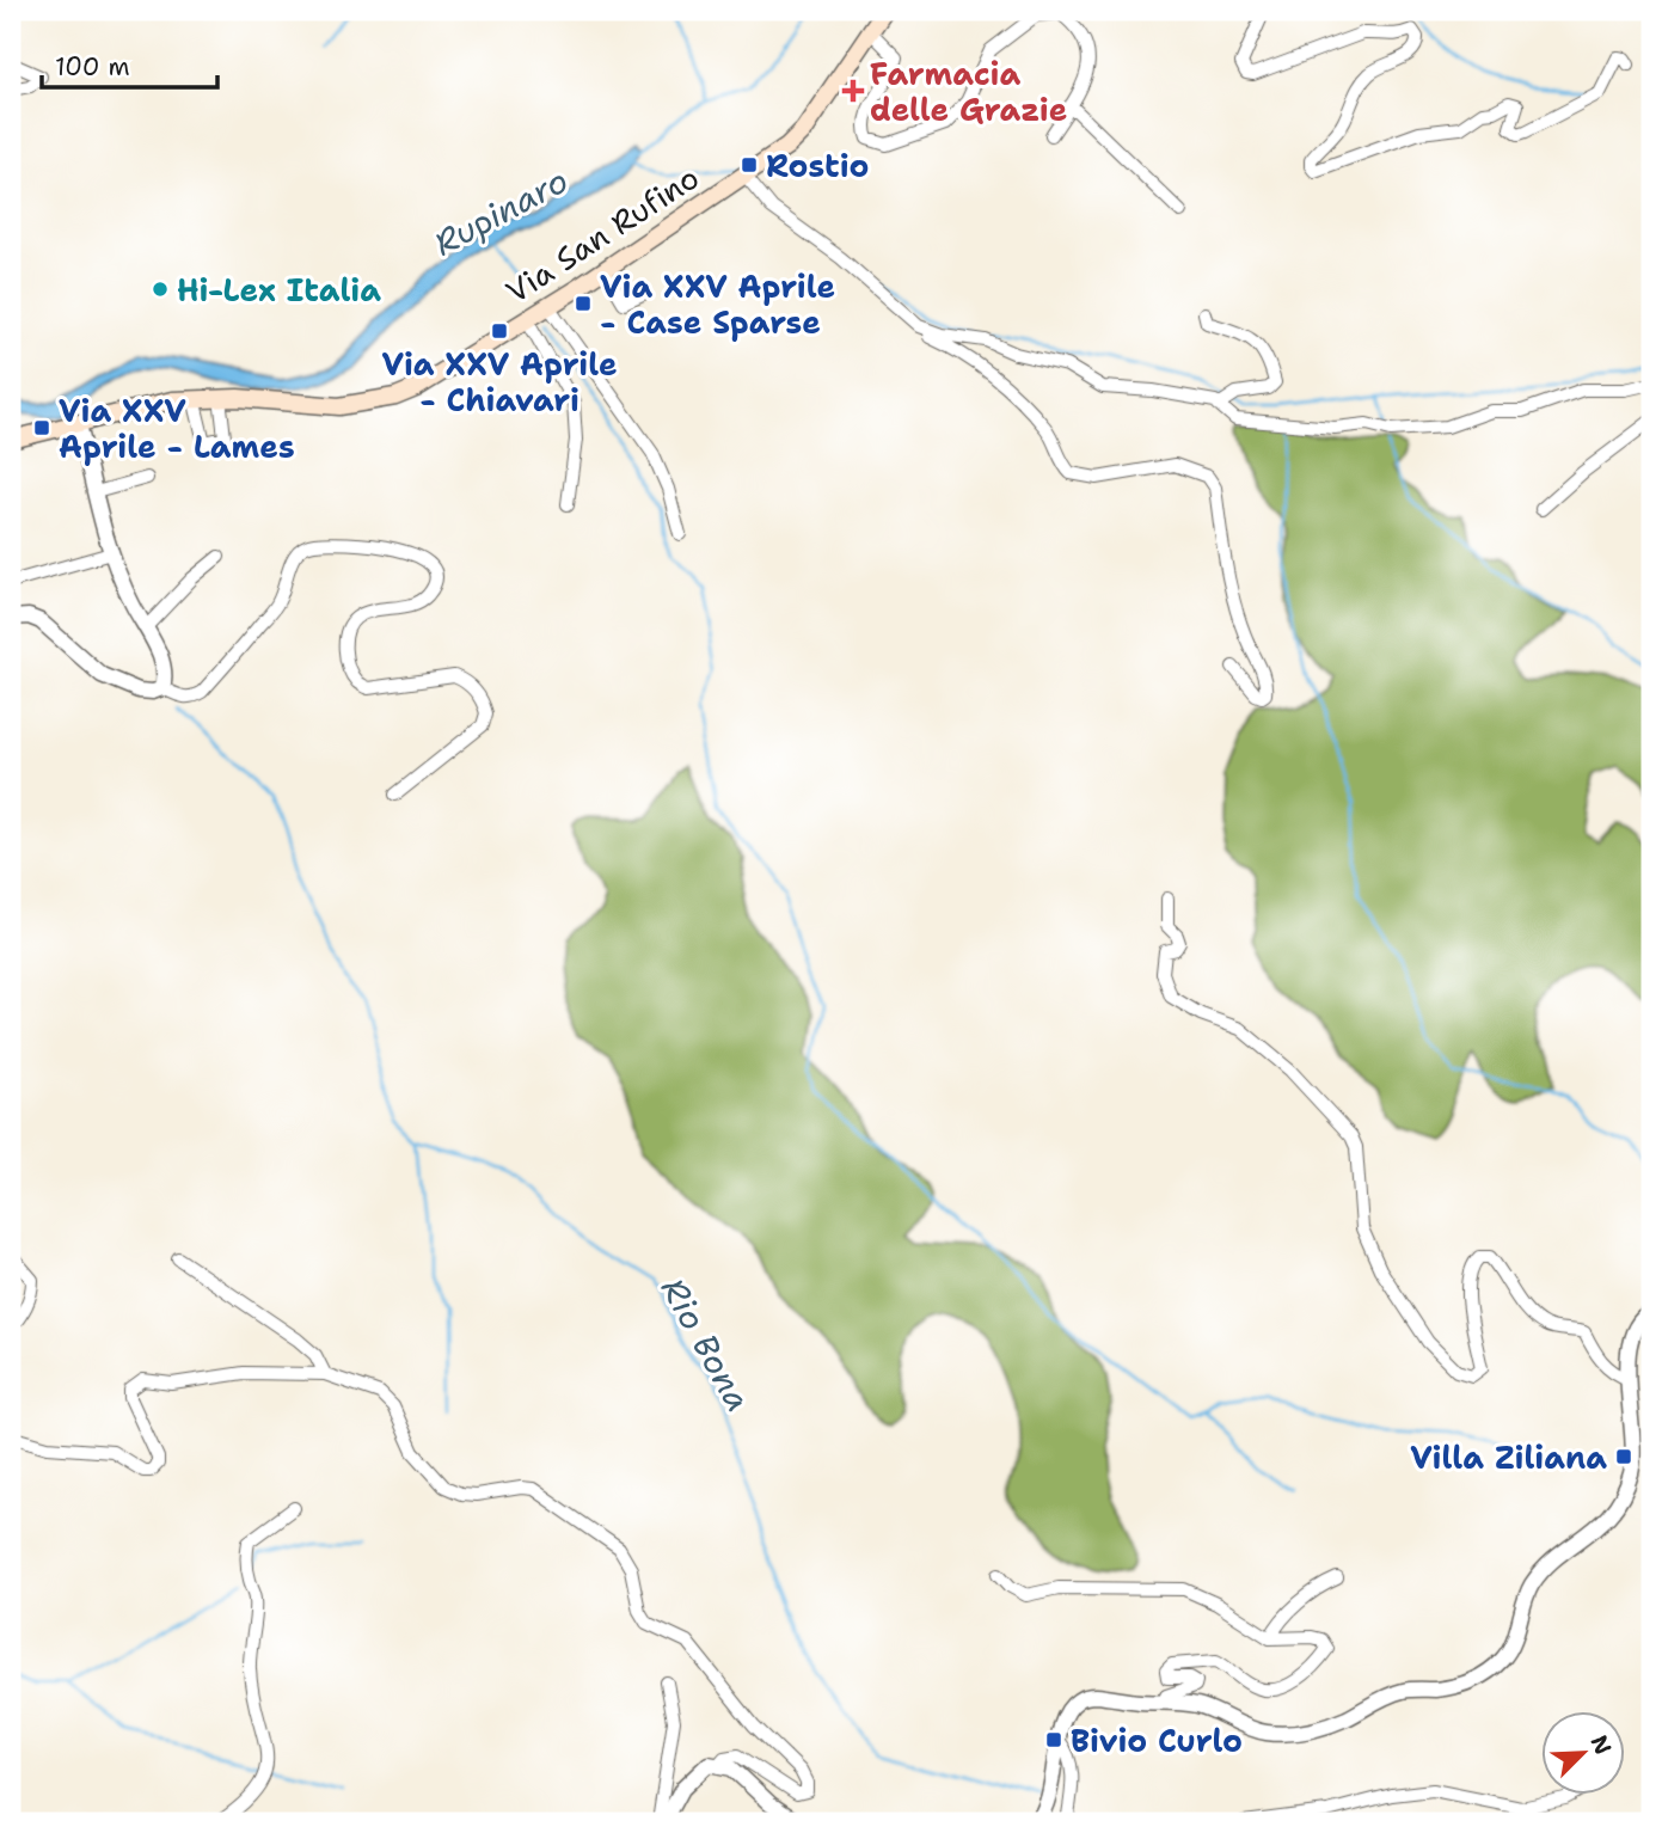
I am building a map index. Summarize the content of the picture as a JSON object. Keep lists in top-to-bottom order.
{
  "streets": {
    "main road": ["Via San Rufino"]
  },
  "water": ["Rupinaro", "Rio Bona"],
  "places": {
    "health": ["Farmacia delle Grazie"],
    "transit": [
      "Rostio",
      "Via XXV Aprile - Case Sparse",
      "Via XXV Aprile - Chiavari",
      "Via XXV Aprile - Lames",
      "Villa Ziliana",
      "Bivio Curlo"
    ],
    "other": ["Hi-Lex Italia"]
  },
  "scale_bar": "100 m",
  "north": "top right"
}
